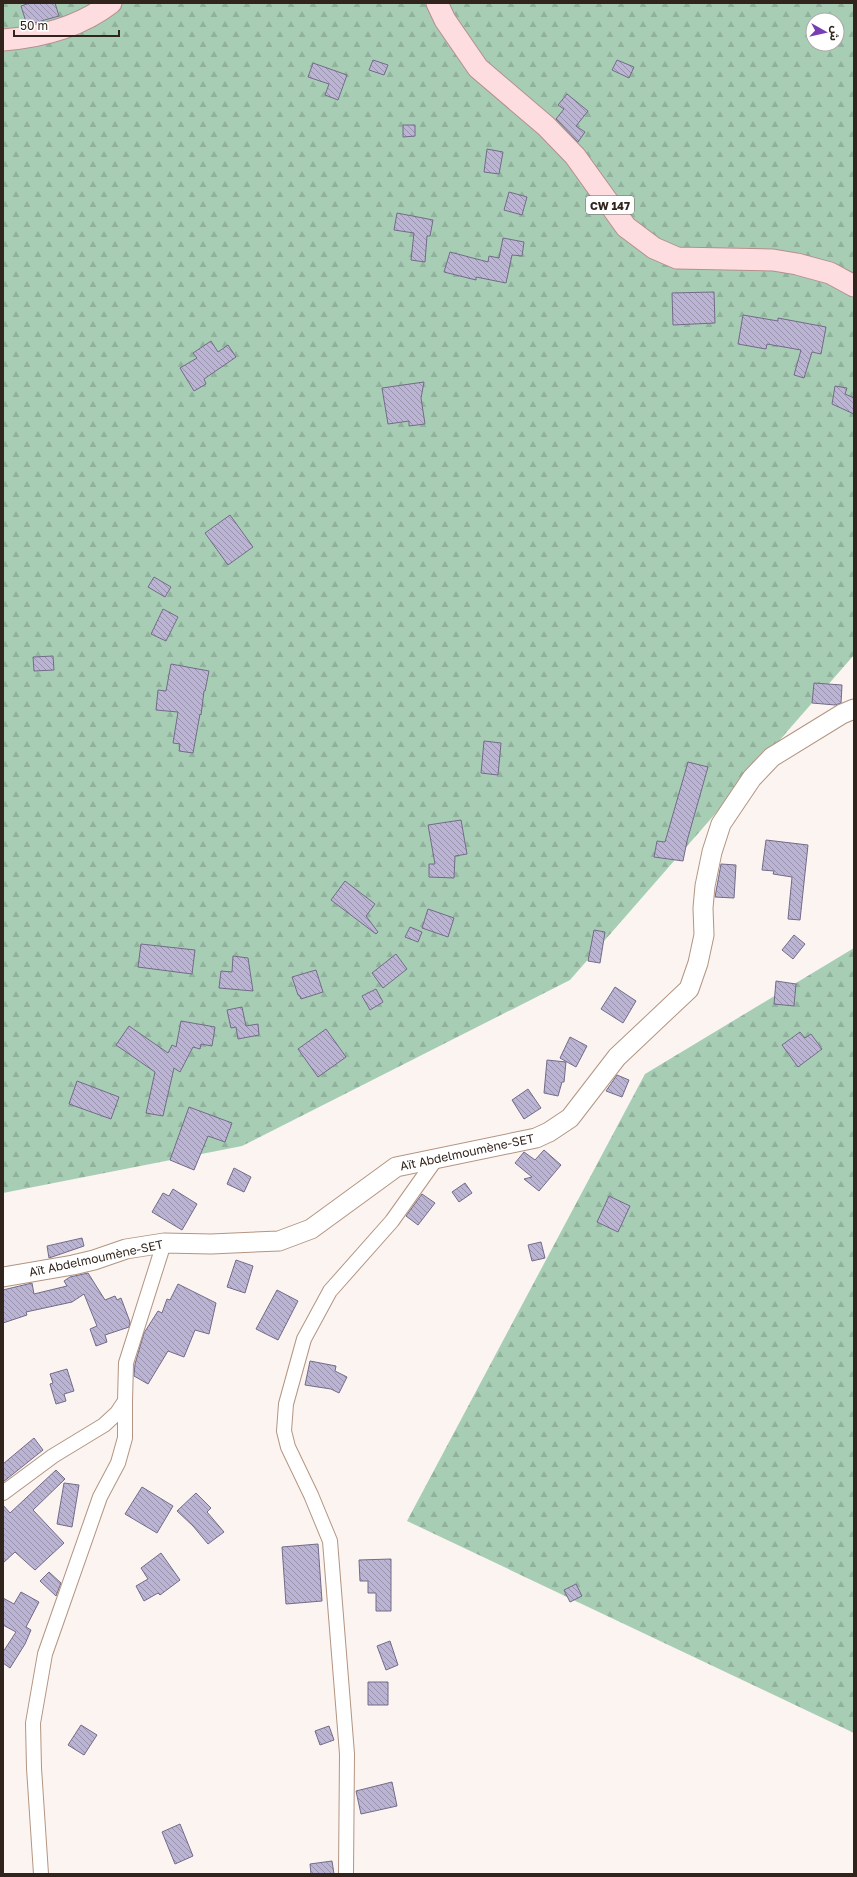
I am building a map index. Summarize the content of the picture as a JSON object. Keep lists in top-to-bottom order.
{
  "streets": {
    "main road": ["CW 147"],
    "street": ["Aït Abdelmoumène-SET"]
  },
  "scale_bar": "50 m",
  "north": "right"
}
